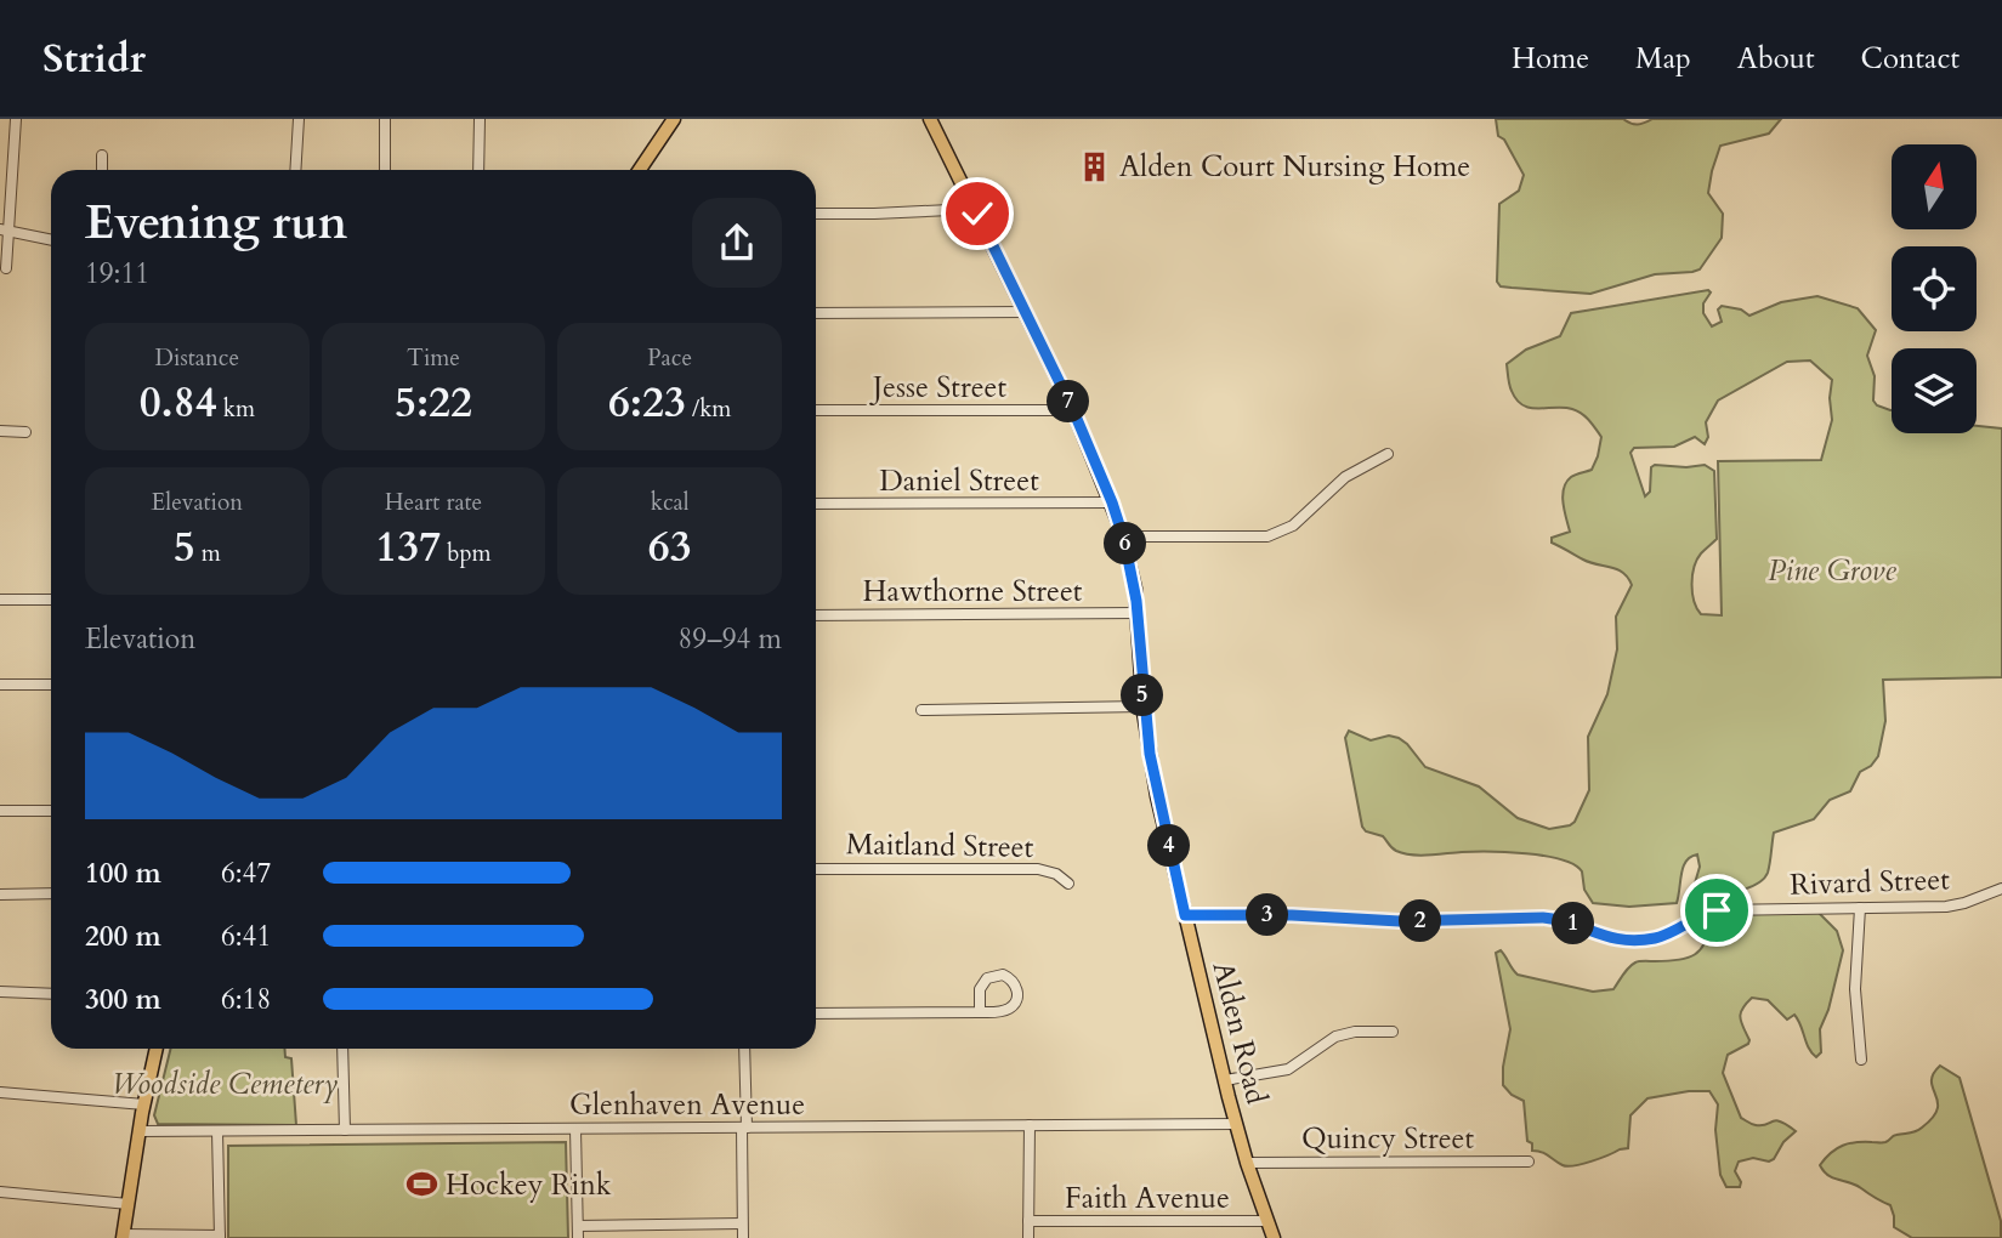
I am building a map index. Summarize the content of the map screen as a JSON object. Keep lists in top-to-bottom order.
{
  "streets": {
    "main road": ["Alden Road"],
    "street": [
      "Jesse Street",
      "Daniel Street",
      "Hawthorne Street",
      "Maitland Street",
      "Rivard Street",
      "Glenhaven Avenue",
      "Quincy Street",
      "Faith Avenue"
    ]
  },
  "crossings": [
    ["Jesse Street", "Alden Road"],
    ["Daniel Street", "Alden Road"],
    ["Hawthorne Street", "Alden Road"],
    ["Rivard Street", "Alden Road"],
    ["Alden Road", "Glenhaven Avenue"],
    ["Alden Road", "Quincy Street"],
    ["Alden Road", "Faith Avenue"]
  ],
  "parks": ["Pine Grove", "Woodside Cemetery"],
  "places": {
    "building": ["Alden Court Nursing Home"],
    "sports": ["Hockey Rink"]
  },
  "north": "top",
  "page": {
    "header": "Stridr",
    "nav": [
      "Home",
      "Map",
      "About",
      "Contact"
    ],
    "heading": ["Evening run", "19:11"],
    "stats": [
      ["Distance", "0.84 km"],
      ["Time", "5:22"],
      ["Pace", "6:23 /km"],
      ["Elevation", "5 m"],
      ["Heart rate", "137 bpm"],
      ["kcal", "63"]
    ],
    "pins": [
      "7",
      "6",
      "5",
      "4",
      "3",
      "2",
      "1"
    ],
    "chart": ["Elevation", "89–94 m"],
    "list": [
      {
        "name": "100 m",
        "note": "6:47"
      },
      {
        "name": "200 m",
        "note": "6:41"
      },
      {
        "name": "300 m",
        "note": "6:18"
      }
    ]
  }
}
